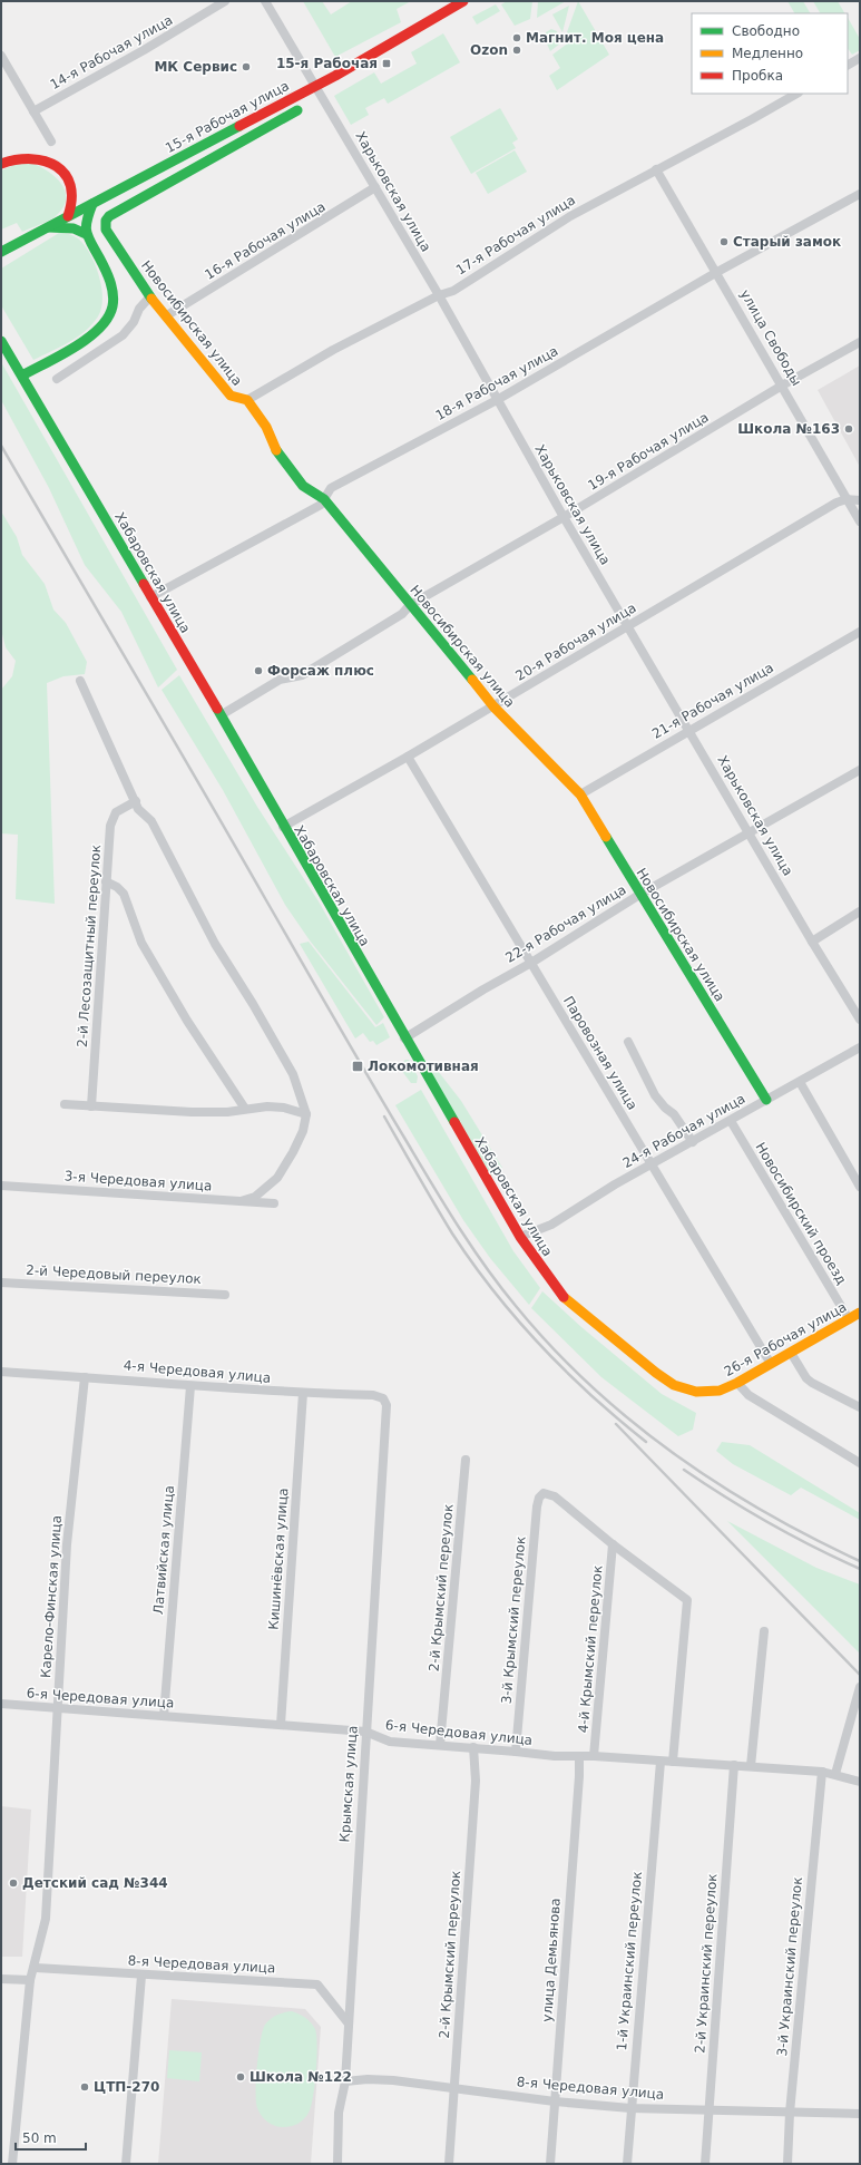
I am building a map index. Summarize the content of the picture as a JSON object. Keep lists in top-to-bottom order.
{
  "streets": {
    "main road": [
      "15-я Рабочая улица",
      "Новосибирская улица",
      "Хабаровская улица",
      "26-я Рабочая улица"
    ],
    "street": [
      "14-я Рабочая улица",
      "Харьковская улица",
      "17-я Рабочая улица",
      "16-я Рабочая улица",
      "улица Свободы",
      "18-я Рабочая улица",
      "19-я Рабочая улица",
      "20-я Рабочая улица",
      "21-я Рабочая улица",
      "22-я Рабочая улица",
      "2-й Лесозащитный переулок",
      "Паровозная улица",
      "24-я Рабочая улица",
      "3-я Чередовая улица",
      "Новосибирский проезд",
      "2-й Чередовый переулок",
      "4-я Чередовая улица",
      "Латвийская улица",
      "Кишинёвская улица",
      "2-й Крымский переулок",
      "Карело-Финская улица",
      "3-й Крымский переулок",
      "4-й Крымский переулок",
      "6-я Чередовая улица",
      "Крымская улица",
      "улица Демьянова",
      "1-й Украинский переулок",
      "2-й Украинский переулок",
      "8-я Чередовая улица",
      "3-й Украинский переулок"
    ]
  },
  "crossings": [
    ["15-я Рабочая улица", "Харьковская улица"],
    ["Харьковская улица", "17-я Рабочая улица"],
    ["Харьковская улица", "16-я Рабочая улица"],
    ["Харьковская улица", "18-я Рабочая улица"],
    ["Харьковская улица", "19-я Рабочая улица"],
    ["Харьковская улица", "20-я Рабочая улица"],
    ["Харьковская улица", "21-я Рабочая улица"],
    ["Харьковская улица", "22-я Рабочая улица"],
    ["17-я Рабочая улица", "Новосибирская улица"],
    ["17-я Рабочая улица", "улица Свободы"],
    ["16-я Рабочая улица", "Новосибирская улица"],
    ["Новосибирская улица", "18-я Рабочая улица"],
    ["Новосибирская улица", "19-я Рабочая улица"],
    ["Новосибирская улица", "20-я Рабочая улица"],
    ["Новосибирская улица", "21-я Рабочая улица"],
    ["Новосибирская улица", "22-я Рабочая улица"],
    ["Новосибирская улица", "24-я Рабочая улица"],
    ["улица Свободы", "18-я Рабочая улица"],
    ["улица Свободы", "19-я Рабочая улица"],
    ["улица Свободы", "20-я Рабочая улица"],
    ["18-я Рабочая улица", "Хабаровская улица"],
    ["19-я Рабочая улица", "Хабаровская улица"],
    ["Хабаровская улица", "20-я Рабочая улица"],
    ["Хабаровская улица", "22-я Рабочая улица"],
    ["Хабаровская улица", "24-я Рабочая улица"],
    ["Хабаровская улица", "26-я Рабочая улица"],
    ["20-я Рабочая улица", "Паровозная улица"],
    ["22-я Рабочая улица", "Паровозная улица"],
    ["Паровозная улица", "24-я Рабочая улица"],
    ["Паровозная улица", "26-я Рабочая улица"],
    ["24-я Рабочая улица", "Новосибирский проезд"],
    ["Новосибирский проезд", "26-я Рабочая улица"],
    ["4-я Чередовая улица", "Латвийская улица"],
    ["4-я Чередовая улица", "Кишинёвская улица"],
    ["4-я Чередовая улица", "Карело-Финская улица"],
    ["4-я Чередовая улица", "Крымская улица"],
    ["Латвийская улица", "6-я Чередовая улица"],
    ["Кишинёвская улица", "6-я Чередовая улица"],
    ["2-й Крымский переулок", "6-я Чередовая улица"],
    ["2-й Крымский переулок", "8-я Чередовая улица"],
    ["Карело-Финская улица", "6-я Чередовая улица"],
    ["Карело-Финская улица", "8-я Чередовая улица"],
    ["3-й Крымский переулок", "4-й Крымский переулок"],
    ["3-й Крымский переулок", "6-я Чередовая улица"],
    ["4-й Крымский переулок", "6-я Чередовая улица"],
    ["6-я Чередовая улица", "Крымская улица"],
    ["6-я Чередовая улица", "улица Демьянова"],
    ["6-я Чередовая улица", "1-й Украинский переулок"],
    ["6-я Чередовая улица", "2-й Украинский переулок"],
    ["6-я Чередовая улица", "3-й Украинский переулок"],
    ["Крымская улица", "8-я Чередовая улица"],
    ["улица Демьянова", "8-я Чередовая улица"],
    ["1-й Украинский переулок", "8-я Чередовая улица"],
    ["2-й Украинский переулок", "8-я Чередовая улица"],
    ["8-я Чередовая улица", "3-й Украинский переулок"]
  ],
  "places": {
    "other": [
      "Магнит. Моя цена",
      "Ozon",
      "МК Сервис",
      "Старый замок",
      "Школа №163",
      "Форсаж плюс",
      "Детский сад №344",
      "Школа №122",
      "ЦТП-270"
    ],
    "transit": ["15-я Рабочая", "Локомотивная"]
  },
  "legend": ["Свободно", "Медленно", "Пробка"],
  "scale_bar": "50 m"
}
